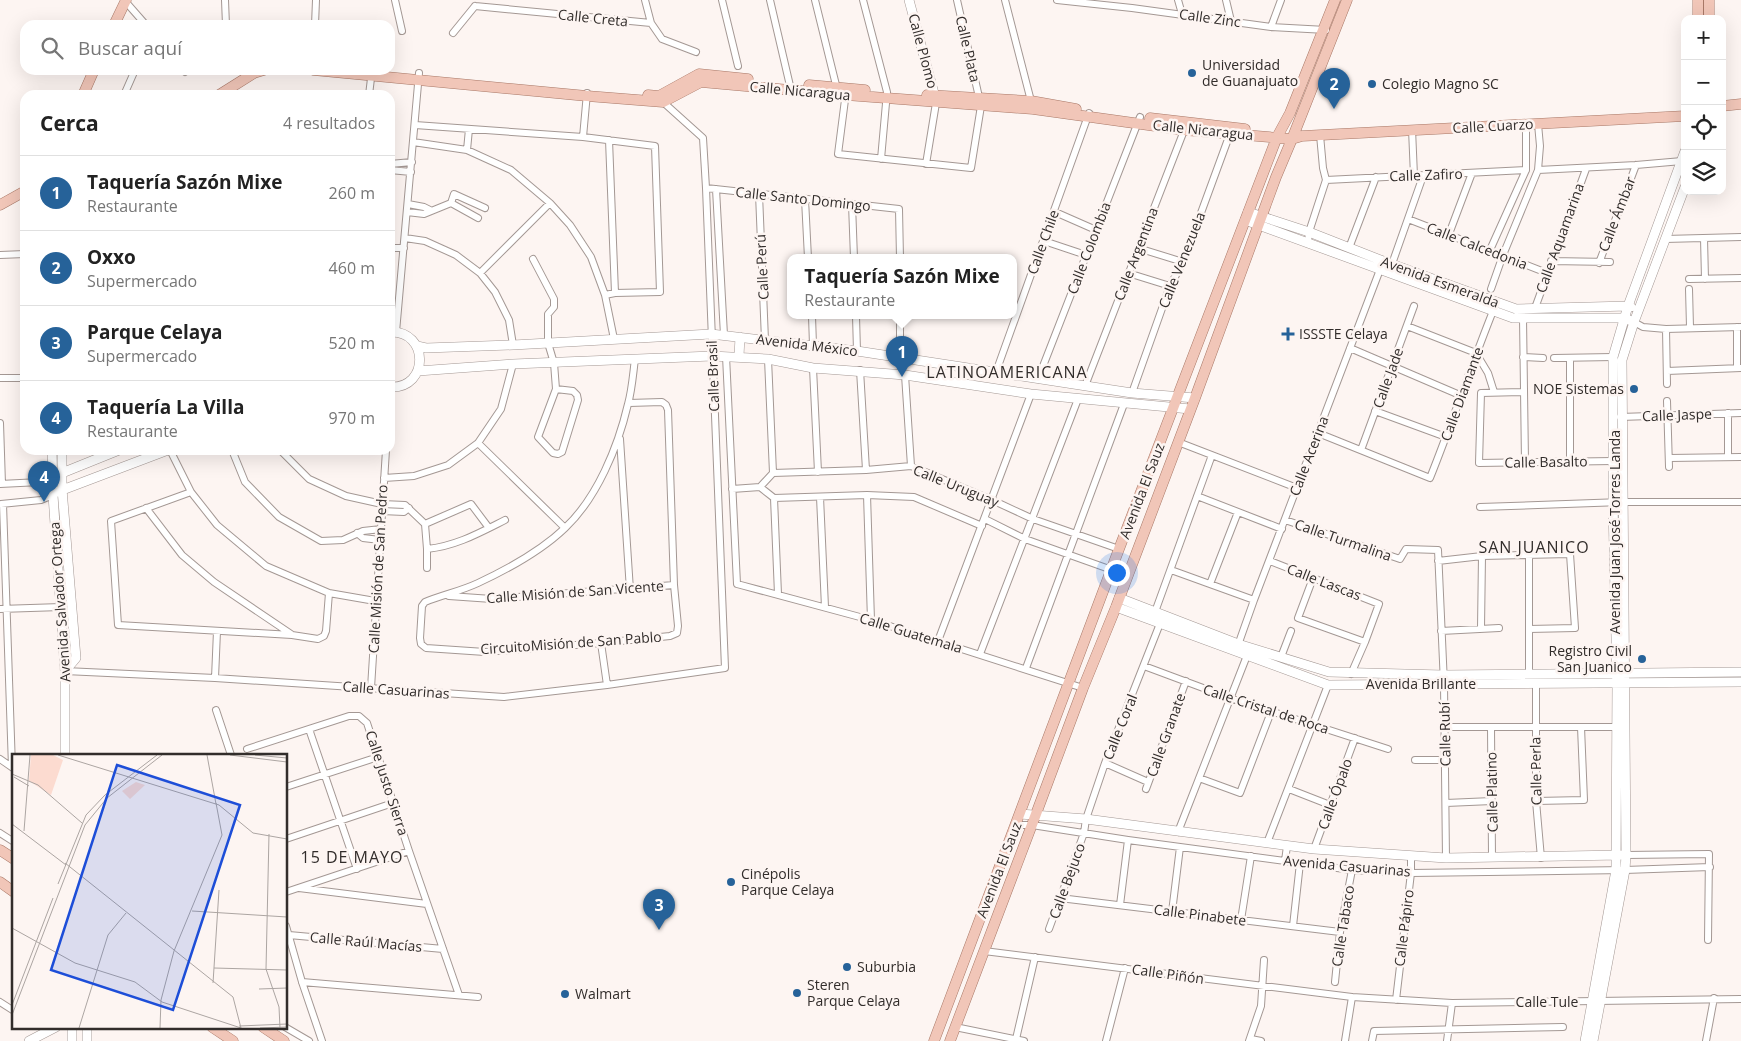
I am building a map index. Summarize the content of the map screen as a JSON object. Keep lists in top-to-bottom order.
{
  "streets": {
    "main road": ["Calle Nicaragua", "Calle Cuarzo", "Avenida El Sauz"],
    "street": [
      "Calle Creta",
      "Calle Zinc",
      "Calle Plata",
      "Calle Plomo",
      "Calle Zafiro",
      "Calle Santo Domingo",
      "Calle Ámbar",
      "Calle Aquamarina",
      "Calle Chile",
      "Calle Calcedonia",
      "Calle Colombia",
      "Calle Argentina",
      "Calle Venezuela",
      "Calle Perú",
      "Avenida Esmeralda",
      "Avenida México",
      "Calle Brasil",
      "Calle Jade",
      "Calle Diamante",
      "Calle Jaspe",
      "Calle Acerina",
      "Calle Basalto",
      "Calle Uruguay",
      "Avenida Juan José Torres Landa",
      "Calle Turmalina",
      "Calle Misión de San Pedro",
      "Calle Lascas",
      "Calle Misión de San Vicente",
      "Avenida Salvador Ortega",
      "Calle Guatemala",
      "CircuitoMisión de San Pablo",
      "Avenida Brillante",
      "Calle Casuarinas",
      "Calle Cristal de Roca",
      "Calle Coral",
      "Calle Rubí",
      "Calle Granate",
      "Calle Perla",
      "Calle Justo Sierra",
      "Calle Platino",
      "Calle Ópalo",
      "Avenida Casuarinas",
      "Calle Bejuco",
      "Calle Pinabete",
      "Calle Tabaco",
      "Calle Pápiro",
      "Calle Raúl Macías",
      "Calle Piñón",
      "Calle Tule"
    ]
  },
  "crossings": [
    ["Calle Zinc", "Avenida El Sauz"],
    ["Calle Plata", "Calle Nicaragua"],
    ["Calle Plomo", "Calle Nicaragua"],
    ["Calle Nicaragua", "Calle Cuarzo"],
    ["Calle Nicaragua", "Calle Chile"],
    ["Calle Nicaragua", "Calle Colombia"],
    ["Calle Nicaragua", "Calle Argentina"],
    ["Calle Nicaragua", "Calle Venezuela"],
    ["Calle Nicaragua", "Calle Brasil"],
    ["Calle Nicaragua", "Avenida El Sauz"],
    ["Calle Cuarzo", "Avenida El Sauz"],
    ["Calle Zafiro", "Calle Acerina"],
    ["Calle Santo Domingo", "Calle Perú"],
    ["Calle Santo Domingo", "Calle Brasil"],
    ["Calle Aquamarina", "Calle Calcedonia"],
    ["Calle Aquamarina", "Avenida Esmeralda"],
    ["Calle Chile", "Avenida México"],
    ["Calle Calcedonia", "Calle Acerina"],
    ["Calle Colombia", "Avenida México"],
    ["Calle Argentina", "Avenida México"],
    ["Calle Venezuela", "Avenida México"],
    ["Calle Perú", "Avenida México"],
    ["Avenida Esmeralda", "Calle Diamante"],
    ["Avenida Esmeralda", "Calle Acerina"],
    ["Avenida Esmeralda", "Avenida El Sauz"],
    ["Avenida Esmeralda", "Avenida Juan José Torres Landa"],
    ["Avenida México", "Calle Brasil"],
    ["Avenida México", "Avenida El Sauz"],
    ["Calle Brasil", "Calle Casuarinas"],
    ["Calle Jade", "Calle Diamante"],
    ["Calle Jaspe", "Avenida Juan José Torres Landa"],
    ["Calle Acerina", "Calle Turmalina"],
    ["Calle Acerina", "Calle Lascas"],
    ["Calle Acerina", "Avenida Brillante"],
    ["Calle Basalto", "Avenida Juan José Torres Landa"],
    ["Calle Uruguay", "Avenida El Sauz"],
    ["Avenida El Sauz", "Calle Guatemala"],
    ["Avenida El Sauz", "Avenida Brillante"],
    ["Avenida El Sauz", "Avenida Casuarinas"],
    ["Avenida El Sauz", "Calle Piñón"],
    ["Avenida Juan José Torres Landa", "Avenida Brillante"],
    ["Avenida Juan José Torres Landa", "Avenida Casuarinas"],
    ["Avenida Juan José Torres Landa", "Calle Tule"],
    ["Calle Turmalina", "Calle Rubí"],
    ["Calle Misión de San Pedro", "Calle Casuarinas"],
    ["Calle Misión de San Vicente", "CircuitoMisión de San Pablo"],
    ["Avenida Salvador Ortega", "Calle Casuarinas"],
    ["Avenida Brillante", "Calle Coral"],
    ["Avenida Brillante", "Calle Rubí"],
    ["Avenida Brillante", "Calle Perla"],
    ["Calle Cristal de Roca", "Calle Coral"],
    ["Calle Cristal de Roca", "Calle Granate"],
    ["Calle Cristal de Roca", "Calle Ópalo"],
    ["Calle Coral", "Calle Granate"],
    ["Calle Coral", "Avenida Casuarinas"],
    ["Calle Coral", "Calle Bejuco"],
    ["Calle Rubí", "Avenida Casuarinas"],
    ["Calle Perla", "Avenida Casuarinas"],
    ["Calle Justo Sierra", "Calle Raúl Macías"],
    ["Calle Platino", "Avenida Casuarinas"],
    ["Calle Ópalo", "Avenida Casuarinas"],
    ["Avenida Casuarinas", "Calle Bejuco"],
    ["Avenida Casuarinas", "Calle Tabaco"],
    ["Avenida Casuarinas", "Calle Pápiro"],
    ["Calle Bejuco", "Calle Pinabete"],
    ["Calle Pinabete", "Calle Tabaco"],
    ["Calle Pápiro", "Calle Tule"],
    ["Calle Piñón", "Calle Tule"]
  ],
  "districts": ["LATINOAMERICANA", "SAN JUANICO", "15 DE MAYO"],
  "places": {
    "other": [
      "Universidad de Guanajuato",
      "Colegio Magno SC",
      "NOE Sistemas",
      "Registro Civil San Juanico",
      "Cinépolis Parque Celaya",
      "Suburbia",
      "Steren Parque Celaya",
      "Walmart"
    ],
    "health": ["ISSSTE Celaya"]
  },
  "page": {
    "map_buttons": ["+", "−"],
    "search": "Buscar aquí",
    "pins": [
      "2",
      "1",
      "4",
      "3"
    ],
    "heading": ["Cerca", "4 resultados"],
    "list": [
      {
        "mark": "1",
        "name": "Taquería Sazón Mixe",
        "note": "Restaurante",
        "value": "260 m"
      },
      {
        "mark": "2",
        "name": "Oxxo",
        "note": "Supermercado",
        "value": "460 m"
      },
      {
        "mark": "3",
        "name": "Parque Celaya",
        "note": "Supermercado",
        "value": "520 m"
      },
      {
        "mark": "4",
        "name": "Taquería La Villa",
        "note": "Restaurante",
        "value": "970 m"
      }
    ],
    "popup": ["Taquería Sazón Mixe", "Restaurante"]
  }
}
